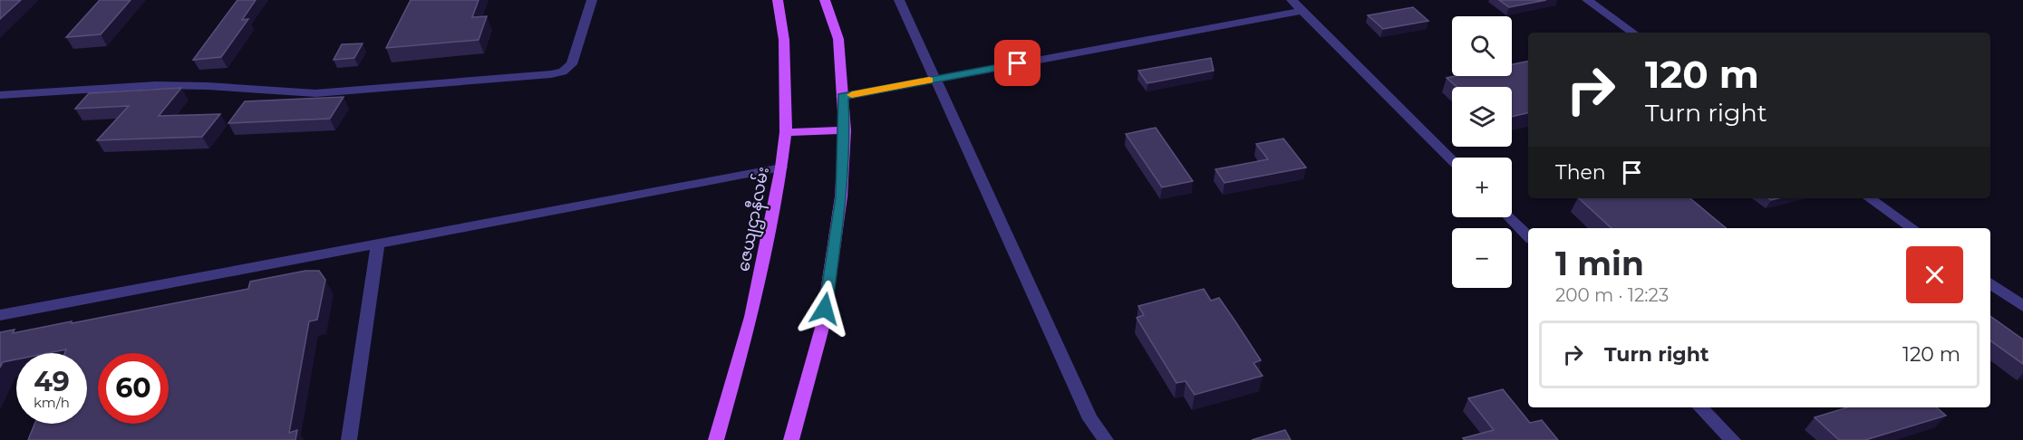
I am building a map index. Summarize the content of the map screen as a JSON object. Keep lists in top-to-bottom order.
{
  "streets": {
    "main road": ["ဇေယျဌာနီလမ်း"]
  },
  "page": {
    "map_buttons": ["+", "−"],
    "turn": ["120 m", "Turn right"],
    "then": "Then",
    "heading": ["1 min", "200 m · 12:23"],
    "list": [
      {
        "name": "Turn right",
        "value": "120 m"
      }
    ],
    "speed": "49 km/h",
    "limit": "60"
  }
}
